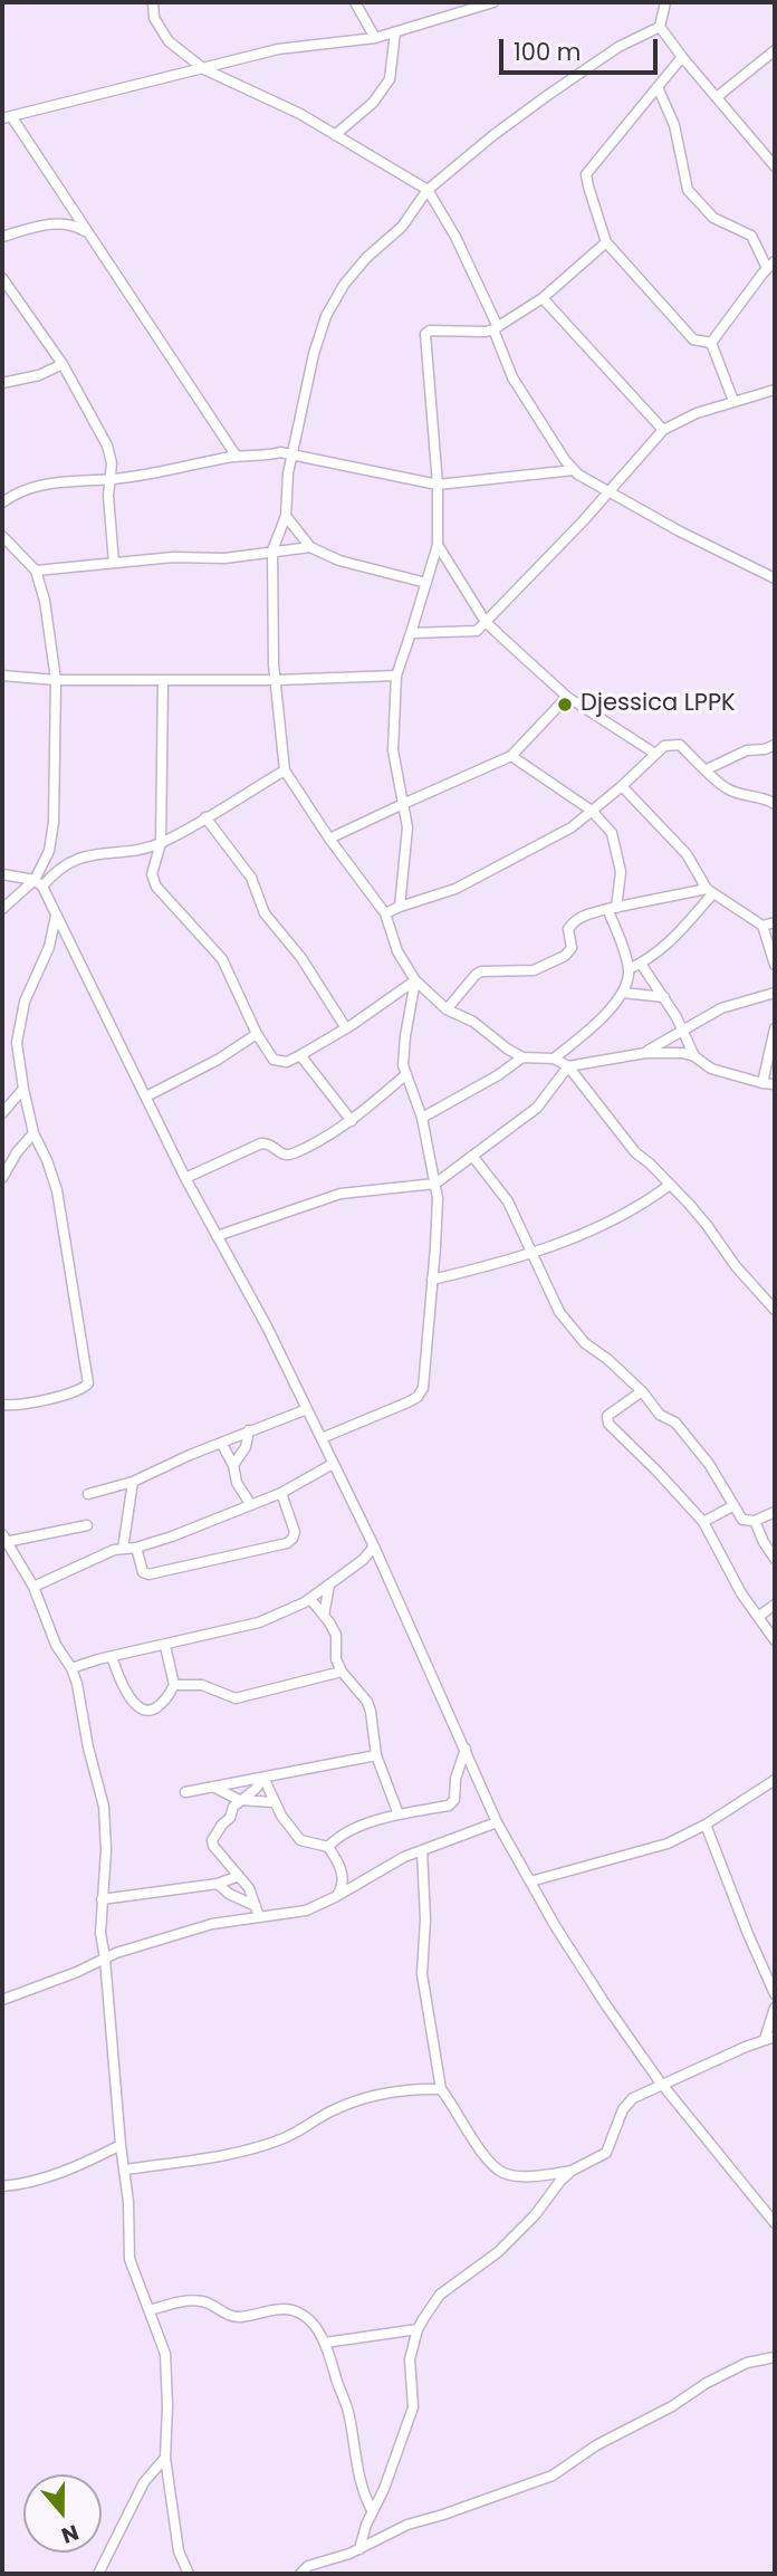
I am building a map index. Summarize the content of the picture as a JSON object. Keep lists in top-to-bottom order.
{
  "places": ["Djessica LPPK"],
  "scale_bar": "100 m",
  "north": "bottom"
}
